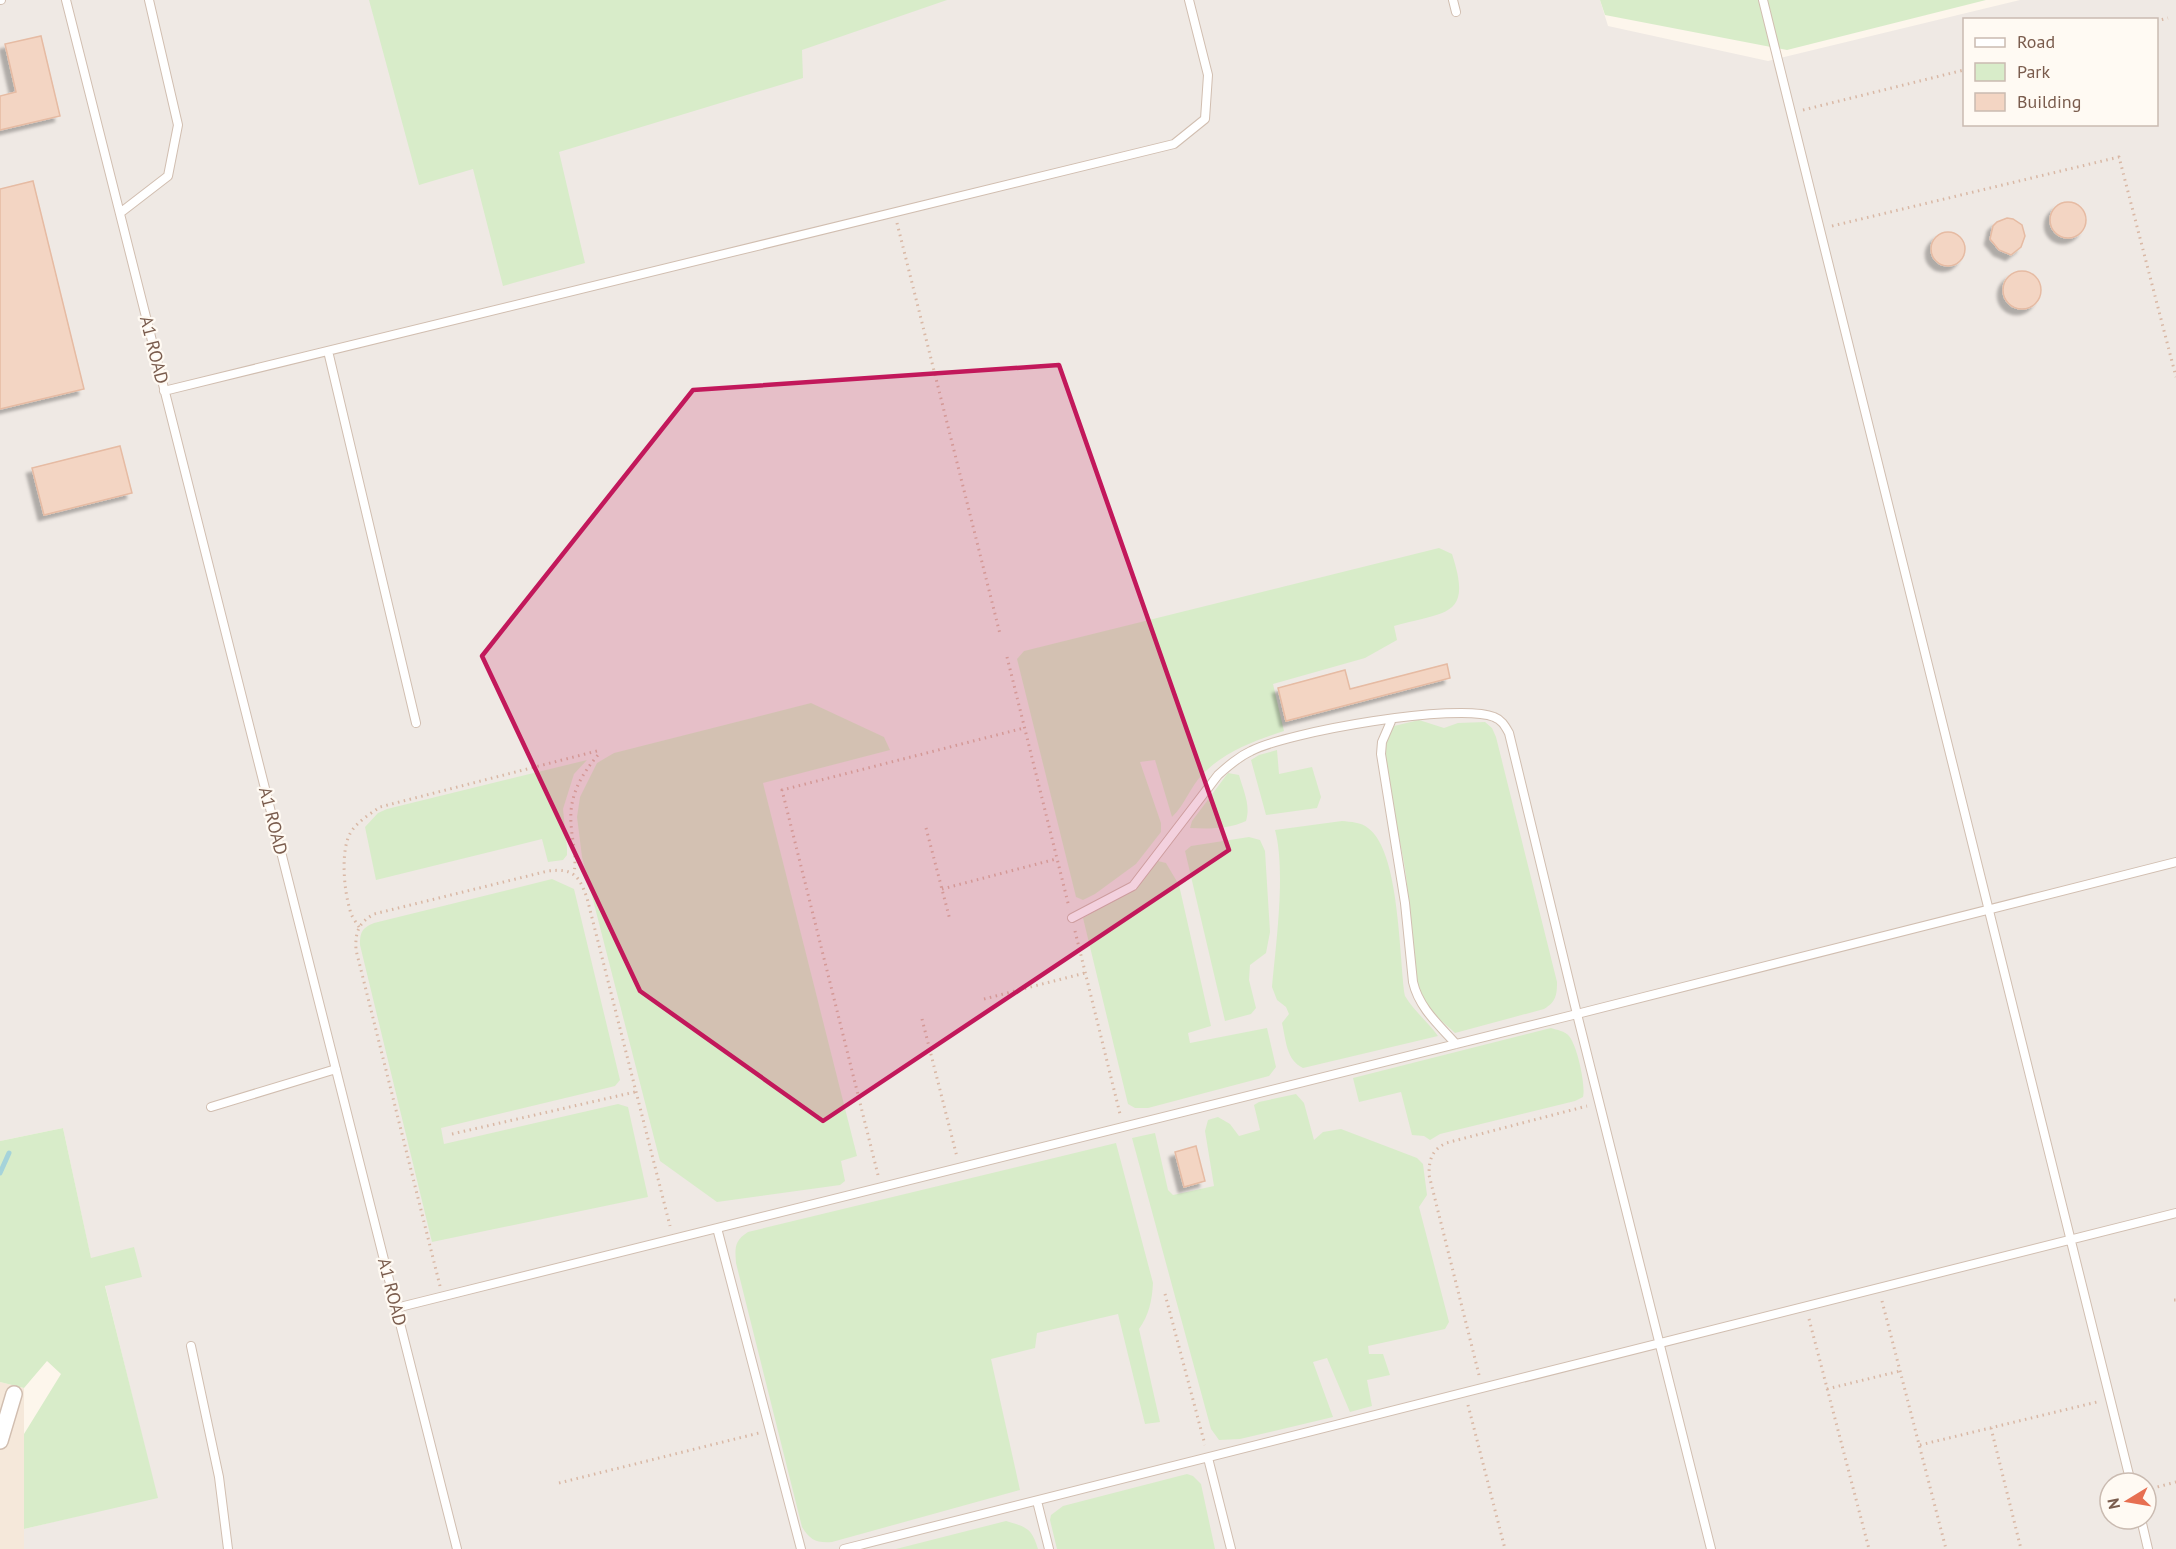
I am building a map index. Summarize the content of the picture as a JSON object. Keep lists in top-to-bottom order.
{
  "streets": {
    "lane": ["A1 ROAD"]
  },
  "legend": ["Road", "Park", "Building"],
  "north": "left"
}
